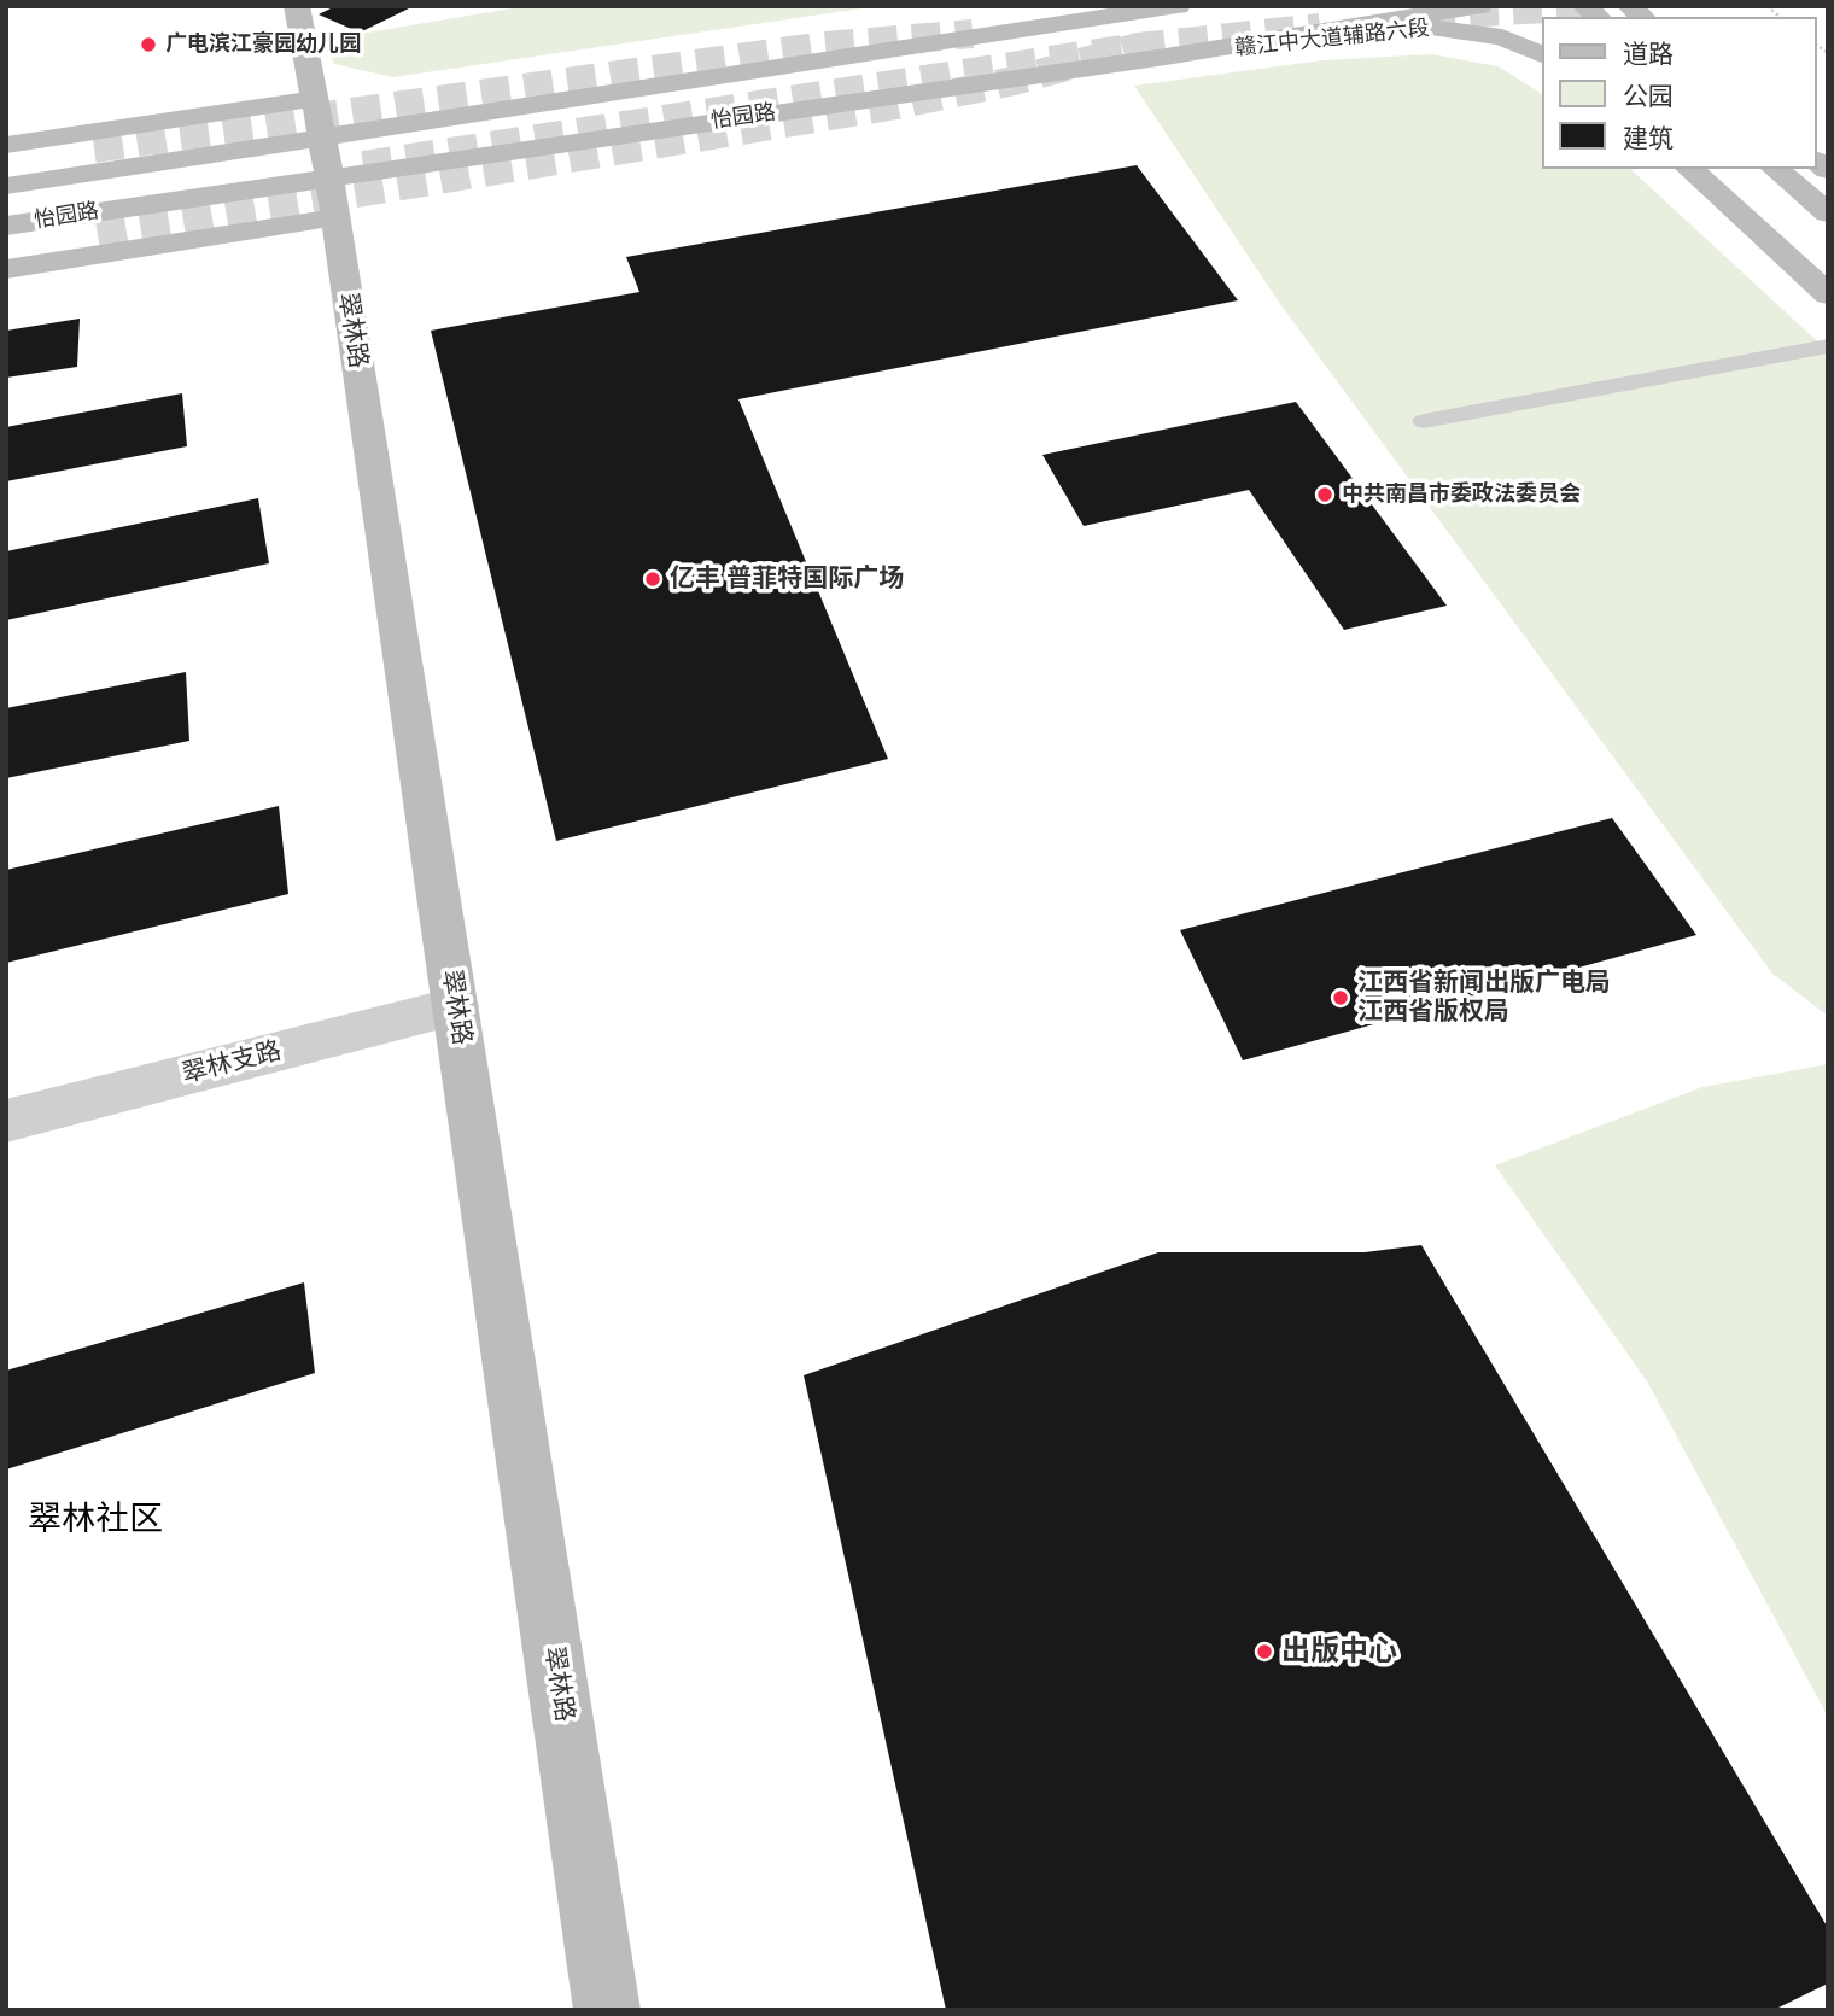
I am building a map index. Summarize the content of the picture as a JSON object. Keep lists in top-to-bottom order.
{
  "streets": {
    "main road": ["赣江中大道辅路六段", "怡园路", "翠林路"],
    "street": ["翠林支路"]
  },
  "crossings": [
    ["赣江中大道辅路六段", "怡园路"],
    ["怡园路", "翠林路"],
    ["翠林路", "翠林支路"]
  ],
  "districts": ["翠林社区"],
  "places": [
    "广电滨江豪园幼儿园",
    "中共南昌市委政法委员会",
    "亿丰 普菲特国际广场",
    "江西省新闻出版广电局 江西省版权局",
    "出版中心"
  ],
  "legend": ["道路", "公园", "建筑"]
}
